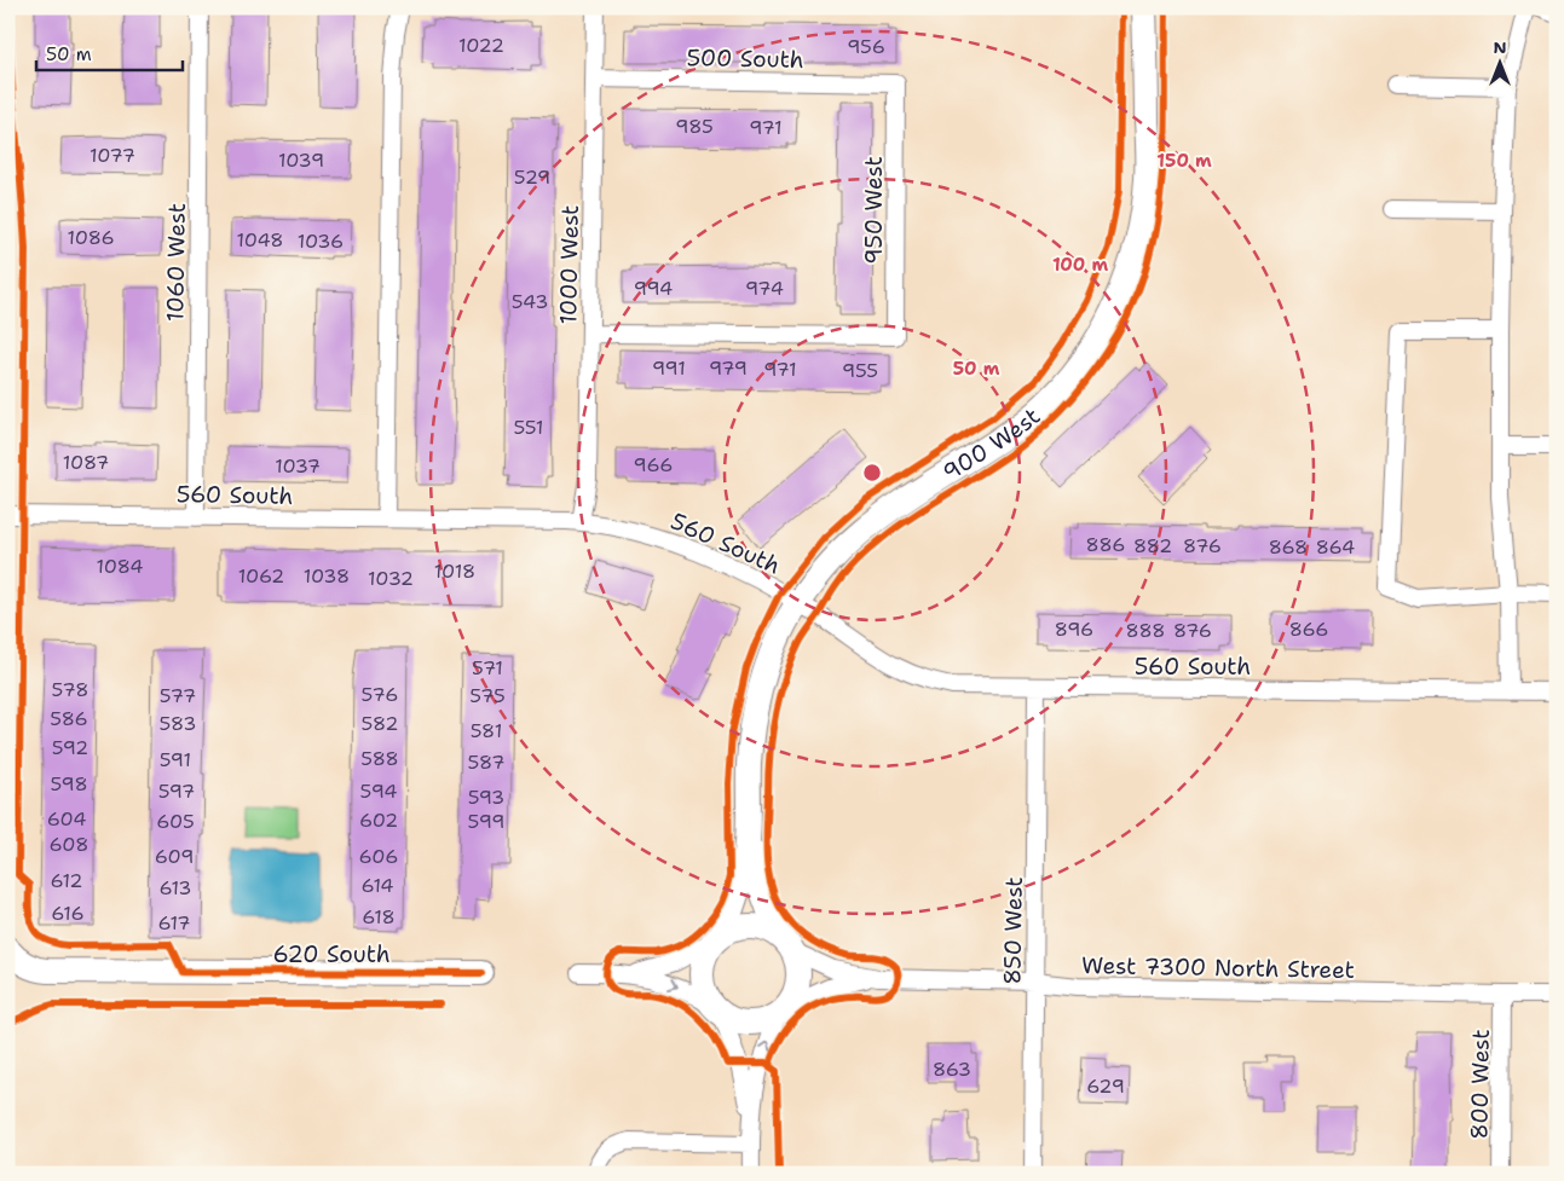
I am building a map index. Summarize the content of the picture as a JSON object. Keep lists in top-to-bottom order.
{
  "streets": {
    "street": [
      "500 South",
      "950 West",
      "1060 West",
      "1000 West",
      "900 West",
      "560 South",
      "850 West",
      "620 South",
      "West 7300 North Street",
      "800 West"
    ]
  },
  "crossings": [
    ["500 South", "950 West"],
    ["500 South", "1000 West"],
    ["950 West", "1000 West"],
    ["1060 West", "560 South"],
    ["1000 West", "560 South"],
    ["900 West", "560 South"],
    ["900 West", "West 7300 North Street"],
    ["560 South", "850 West"],
    ["850 West", "West 7300 North Street"],
    ["West 7300 North Street", "800 West"]
  ],
  "house_numbers": [
    "1022",
    "956",
    "985",
    "971",
    "1077",
    "1039",
    "529",
    "1086",
    "1048",
    "1036",
    "994",
    "974",
    "543",
    "991",
    "979",
    "971",
    "955",
    "551",
    "1087",
    "966",
    "1037",
    "886",
    "882",
    "876",
    "868",
    "864",
    "1084",
    "1018",
    "1062",
    "1038",
    "1032",
    "896",
    "866",
    "888",
    "876",
    "571",
    "578",
    "576",
    "577",
    "575",
    "586",
    "583",
    "582",
    "581",
    "592",
    "588",
    "591",
    "587",
    "598",
    "597",
    "594",
    "593",
    "604",
    "602",
    "605",
    "599",
    "608",
    "609",
    "606",
    "612",
    "614",
    "613",
    "616",
    "618",
    "617",
    "863",
    "629"
  ],
  "scale_bar": "50 m",
  "north": "top",
  "rings": ["150 m", "100 m", "50 m"]
}
